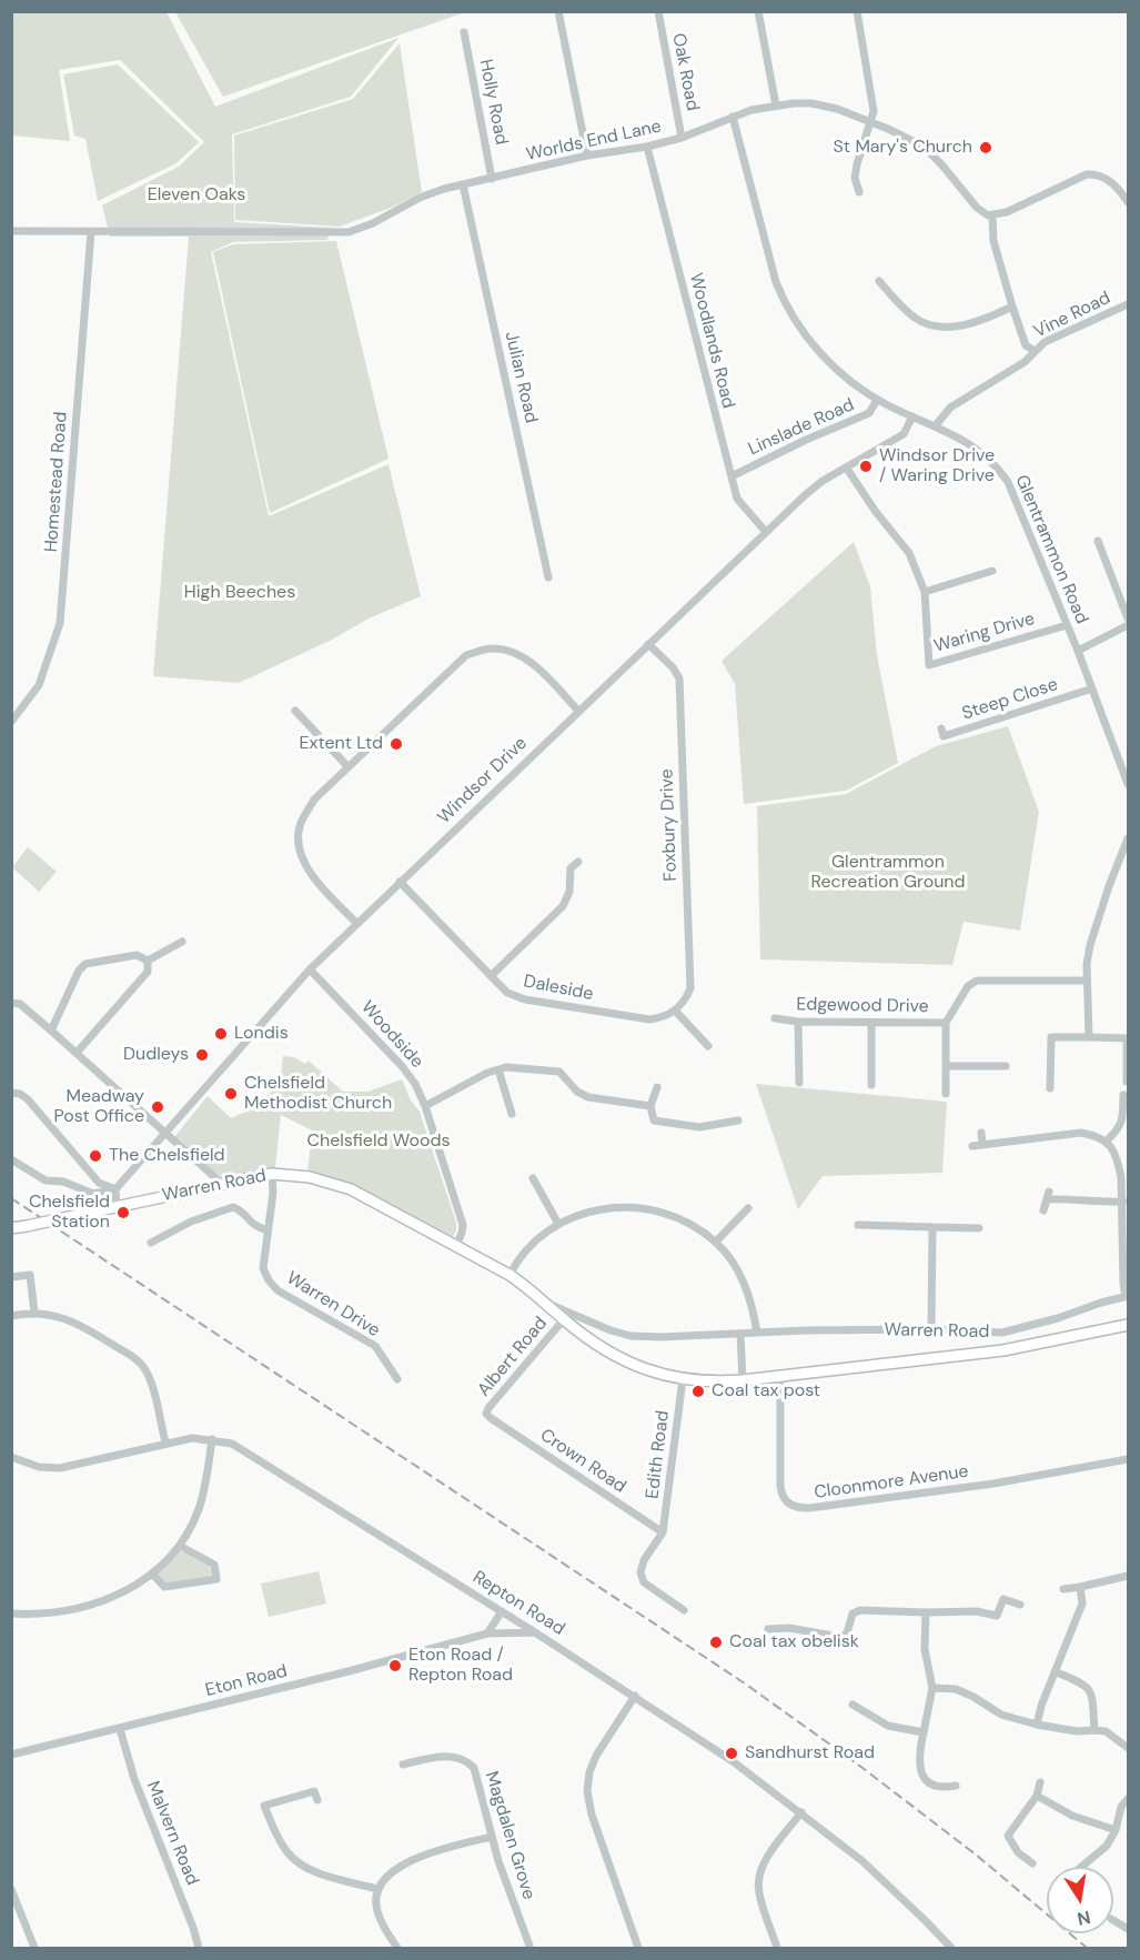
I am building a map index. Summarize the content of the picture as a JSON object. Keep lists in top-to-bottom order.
{
  "streets": {
    "street": [
      "Oak Road",
      "Holly Road",
      "Worlds End Lane",
      "Vine Road",
      "Woodlands Road",
      "Julian Road",
      "Linslade Road",
      "Homestead Road",
      "Glentrammon Road",
      "Waring Drive",
      "Steep Close",
      "Windsor Drive",
      "Foxbury Drive",
      "Daleside",
      "Edgewood Drive",
      "Woodside",
      "Warren Road",
      "Warren Drive",
      "Albert Road",
      "Edith Road",
      "Crown Road",
      "Cloonmore Avenue",
      "Repton Road",
      "Eton Road",
      "Malvern Road",
      "Magdalen Grove"
    ]
  },
  "crossings": [
    ["Oak Road", "Worlds End Lane"],
    ["Holly Road", "Worlds End Lane"],
    ["Worlds End Lane", "Woodlands Road"],
    ["Worlds End Lane", "Julian Road"],
    ["Worlds End Lane", "Homestead Road"],
    ["Worlds End Lane", "Glentrammon Road"],
    ["Vine Road", "Glentrammon Road"],
    ["Woodlands Road", "Linslade Road"],
    ["Woodlands Road", "Windsor Drive"],
    ["Linslade Road", "Glentrammon Road"],
    ["Glentrammon Road", "Waring Drive"],
    ["Glentrammon Road", "Steep Close"],
    ["Glentrammon Road", "Windsor Drive"],
    ["Waring Drive", "Windsor Drive"],
    ["Windsor Drive", "Foxbury Drive"],
    ["Windsor Drive", "Daleside"],
    ["Windsor Drive", "Woodside"],
    ["Foxbury Drive", "Daleside"],
    ["Woodside", "Warren Road"],
    ["Warren Road", "Warren Drive"],
    ["Warren Road", "Albert Road"],
    ["Warren Road", "Edith Road"],
    ["Warren Road", "Cloonmore Avenue"],
    ["Albert Road", "Crown Road"],
    ["Edith Road", "Crown Road"],
    ["Repton Road", "Eton Road"],
    ["Eton Road", "Malvern Road"]
  ],
  "parks": [
    "Eleven Oaks",
    "High Beeches",
    "Glentrammon Recreation Ground",
    "Chelsfield Woods"
  ],
  "places": [
    "St Mary's Church",
    "Windsor Drive / Waring Drive",
    "Extent Ltd",
    "Londis",
    "Dudleys",
    "Chelsfield Methodist Church",
    "Meadway Post Office",
    "The Chelsfield",
    "Chelsfield Station",
    "Coal tax post",
    "Coal tax obelisk",
    "Eton Road / Repton Road",
    "Sandhurst Road"
  ],
  "north": "bottom"
}
